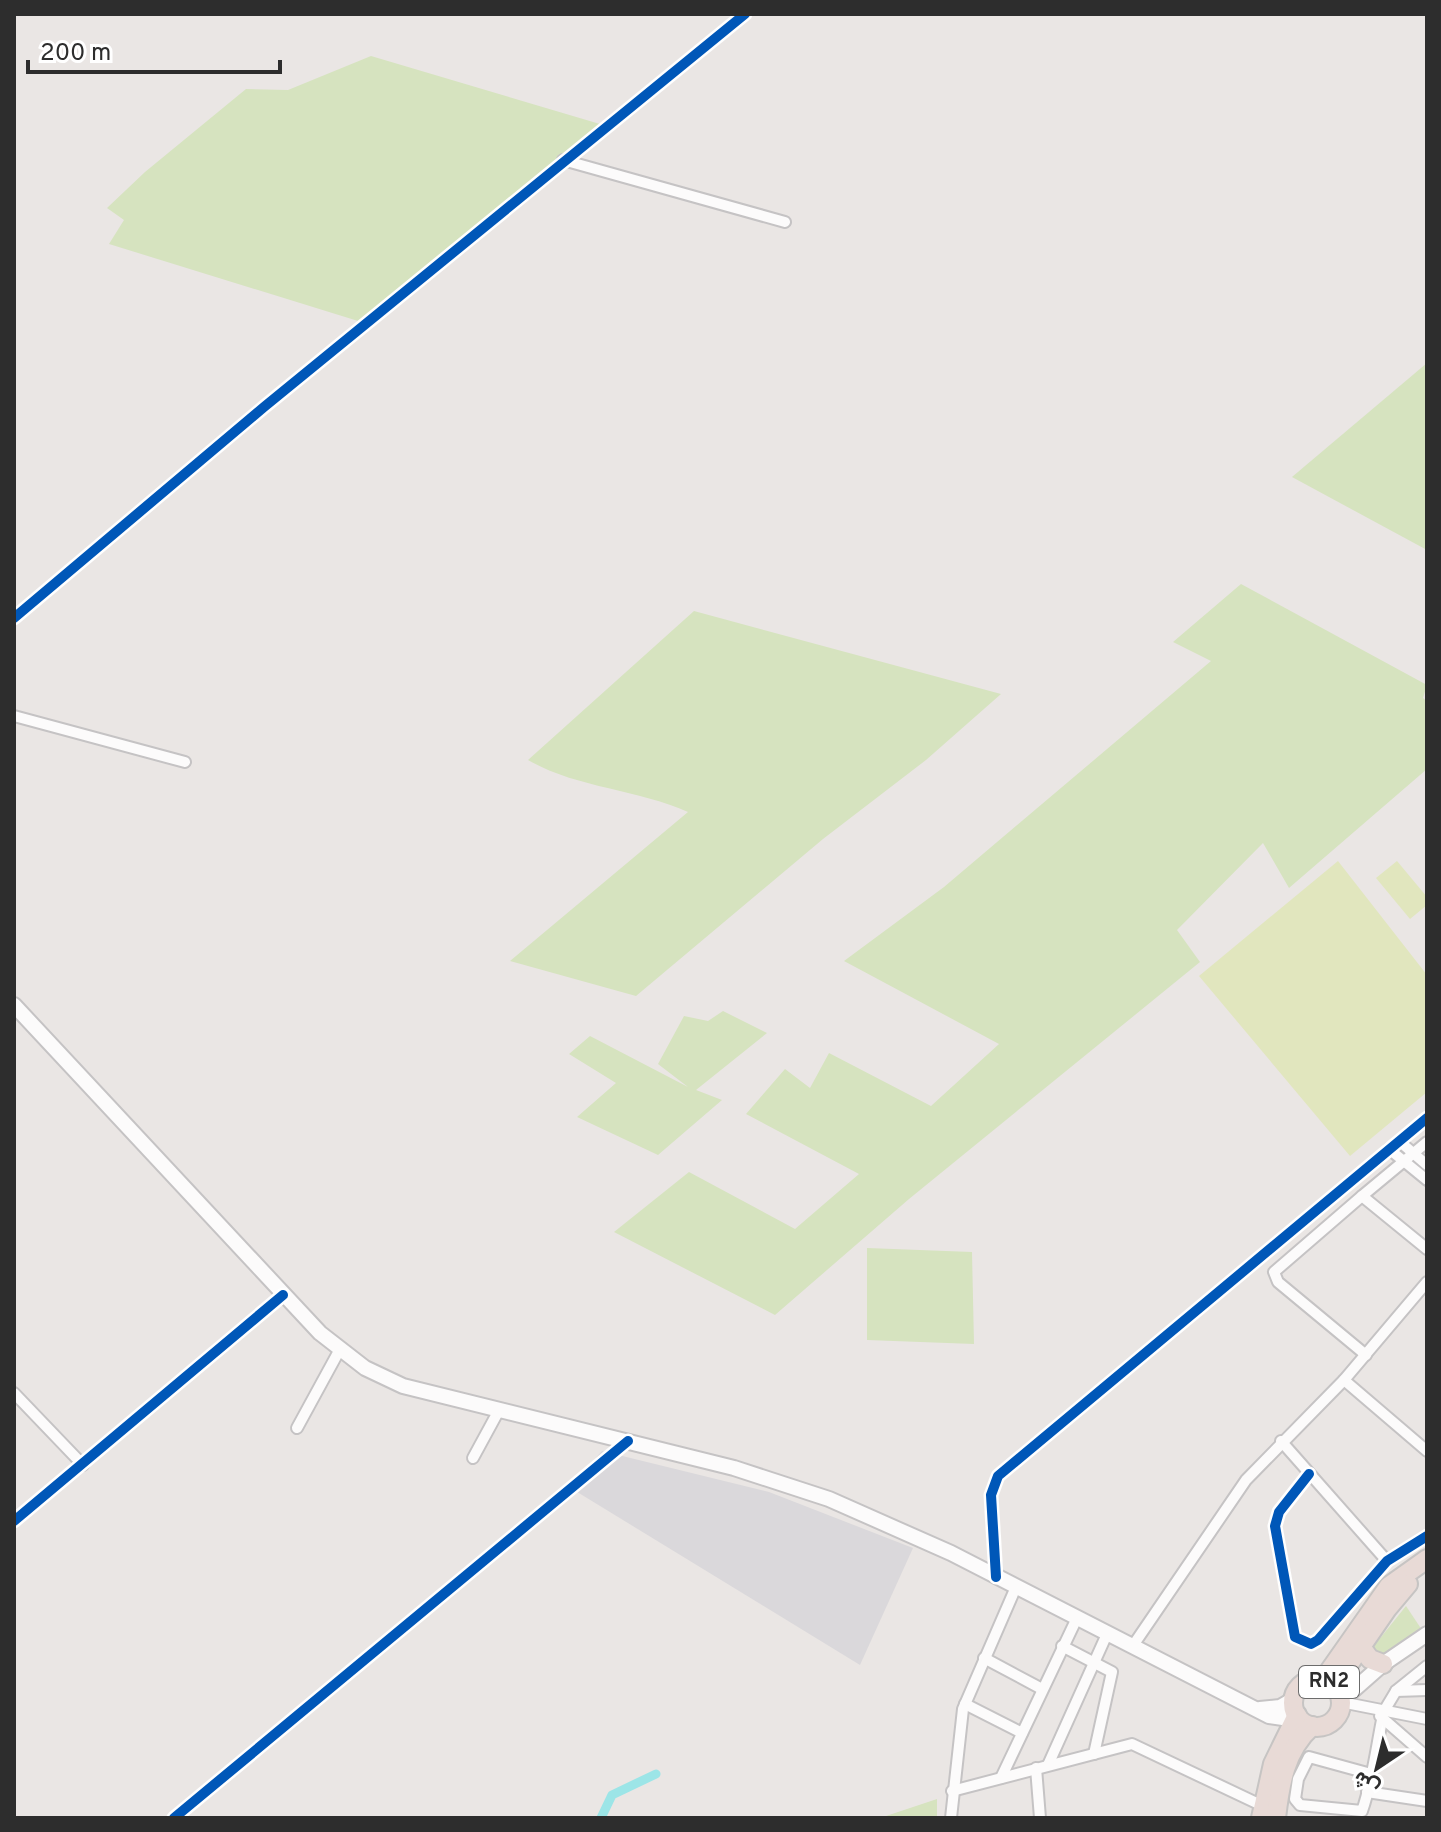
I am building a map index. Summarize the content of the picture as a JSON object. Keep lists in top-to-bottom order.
{
  "streets": {
    "highway": ["RN2"]
  },
  "scale_bar": "200 m",
  "north": "bottom left"
}
